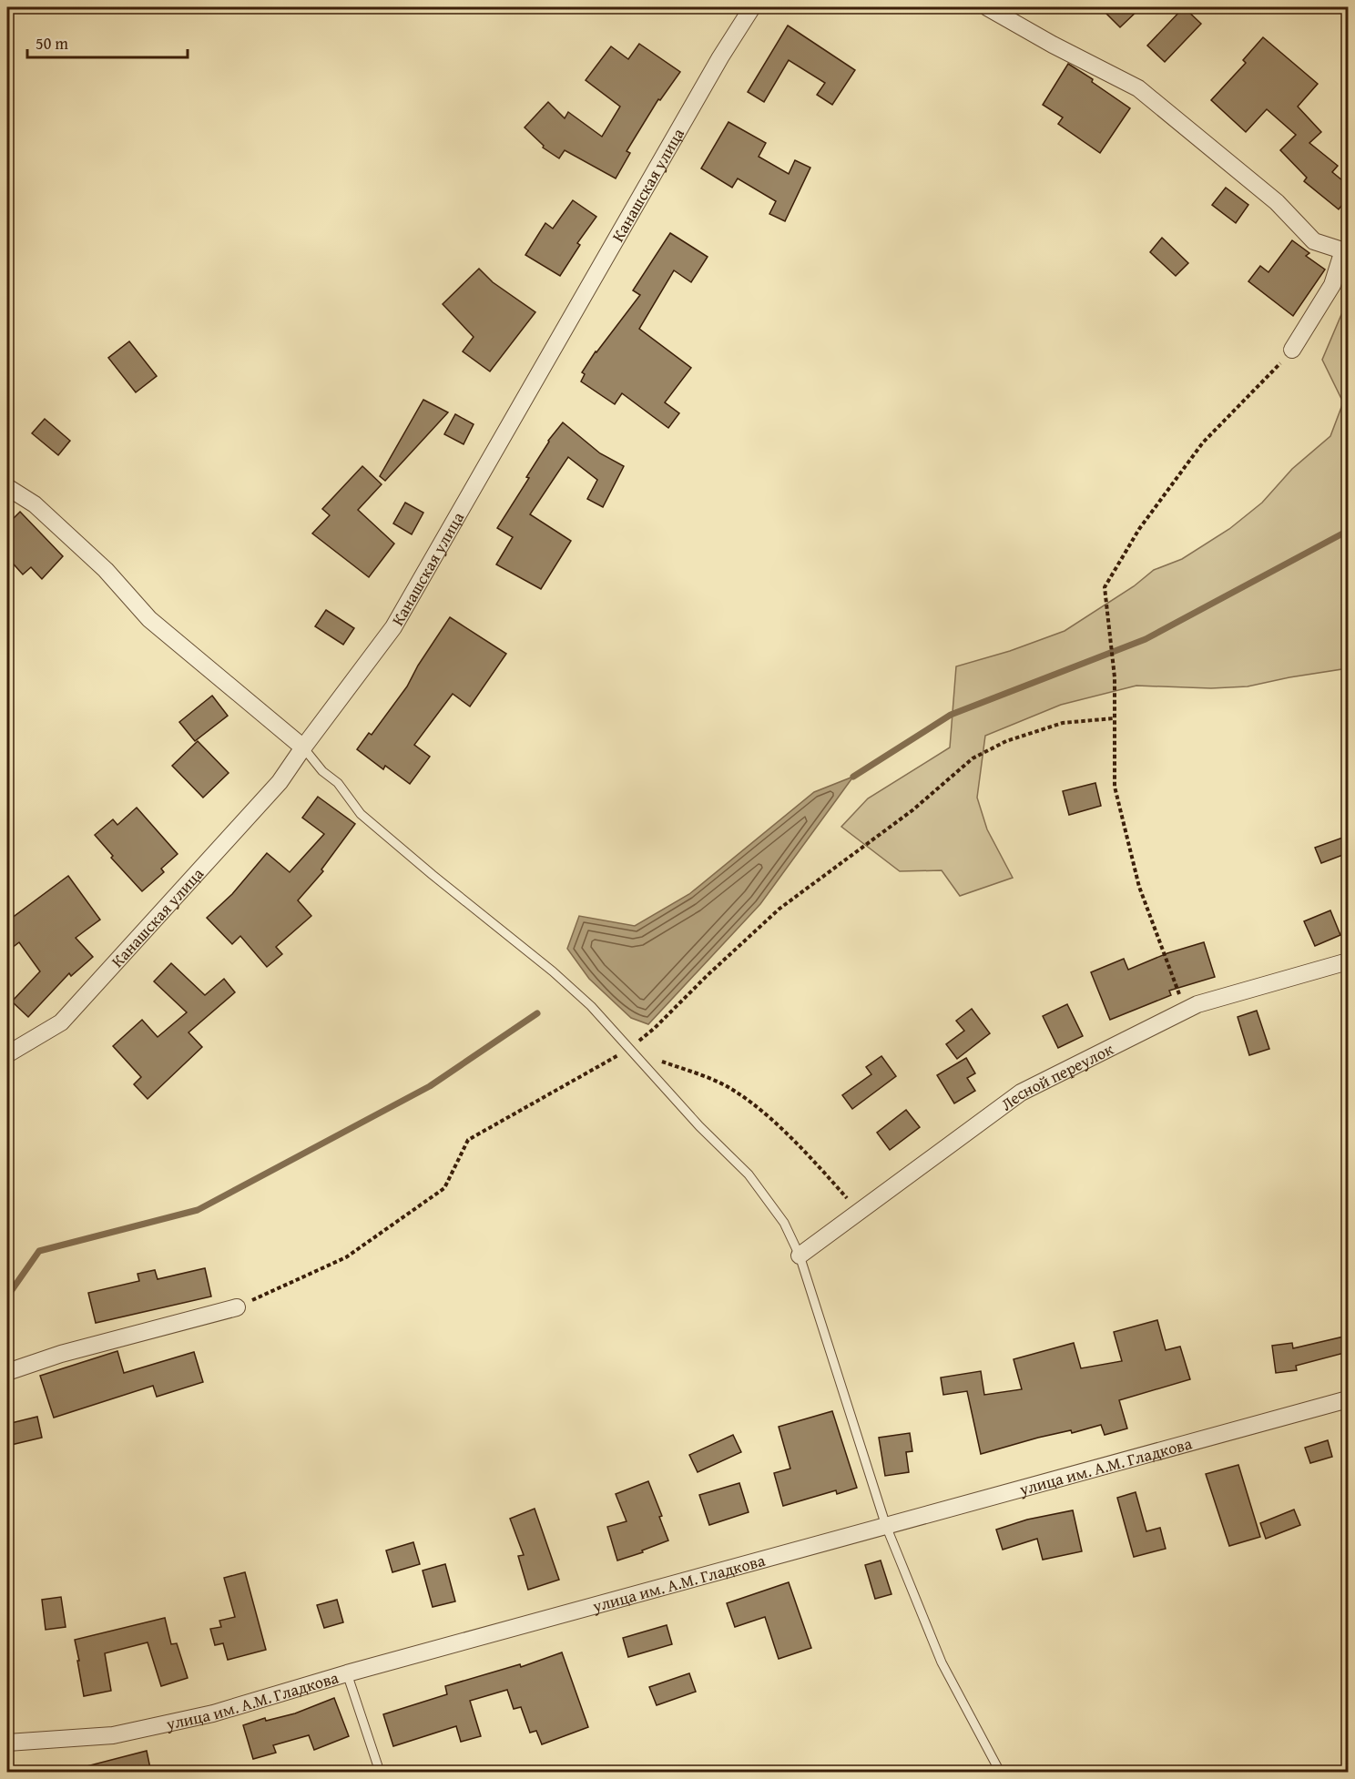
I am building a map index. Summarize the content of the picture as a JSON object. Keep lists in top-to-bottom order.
{
  "streets": {
    "street": ["Канашская улица", "Лесной переулок", "улица им. А.М. Гладкова"]
  },
  "scale_bar": "50 m"
}
